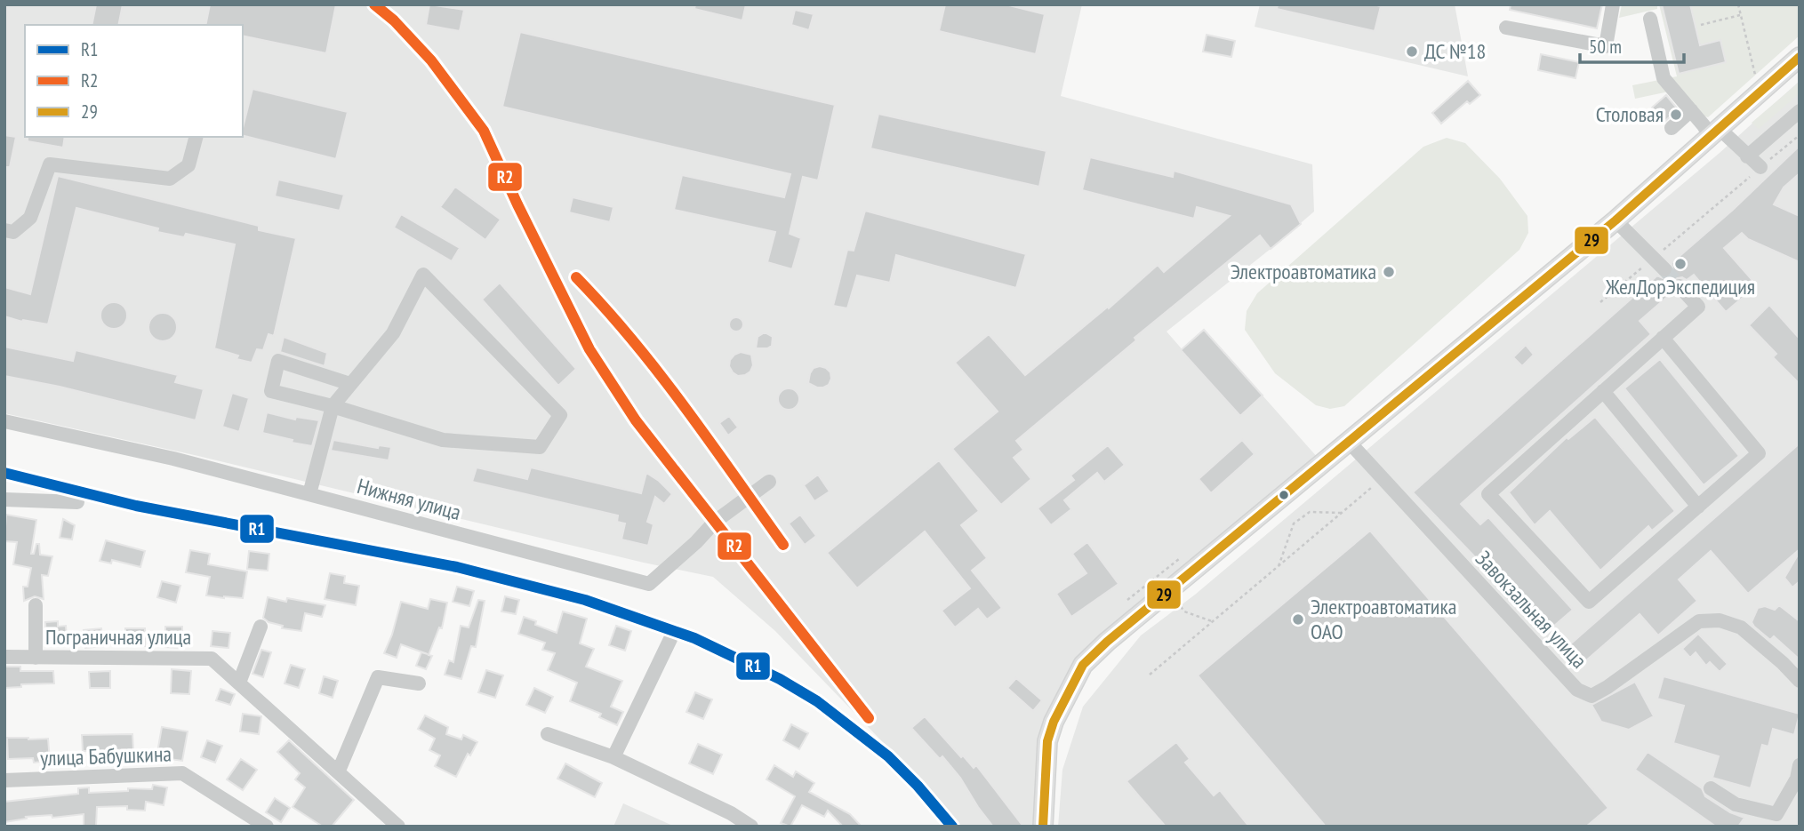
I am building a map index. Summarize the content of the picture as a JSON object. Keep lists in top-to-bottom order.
{
  "streets": {
    "street": [
      "Нижняя улица",
      "Завокзальная улица",
      "Пограничная улица",
      "улица Бабушкина"
    ]
  },
  "places": [
    "ДС №18",
    "Столовая",
    "ЖелДорЭкспедиция",
    "Электроавтоматика",
    "Электроавтоматика ОАО"
  ],
  "lines": ["transit line R2", "transit line 29", "transit line R1"],
  "legend": ["R1", "R2", "29"],
  "scale_bar": "50 m"
}
